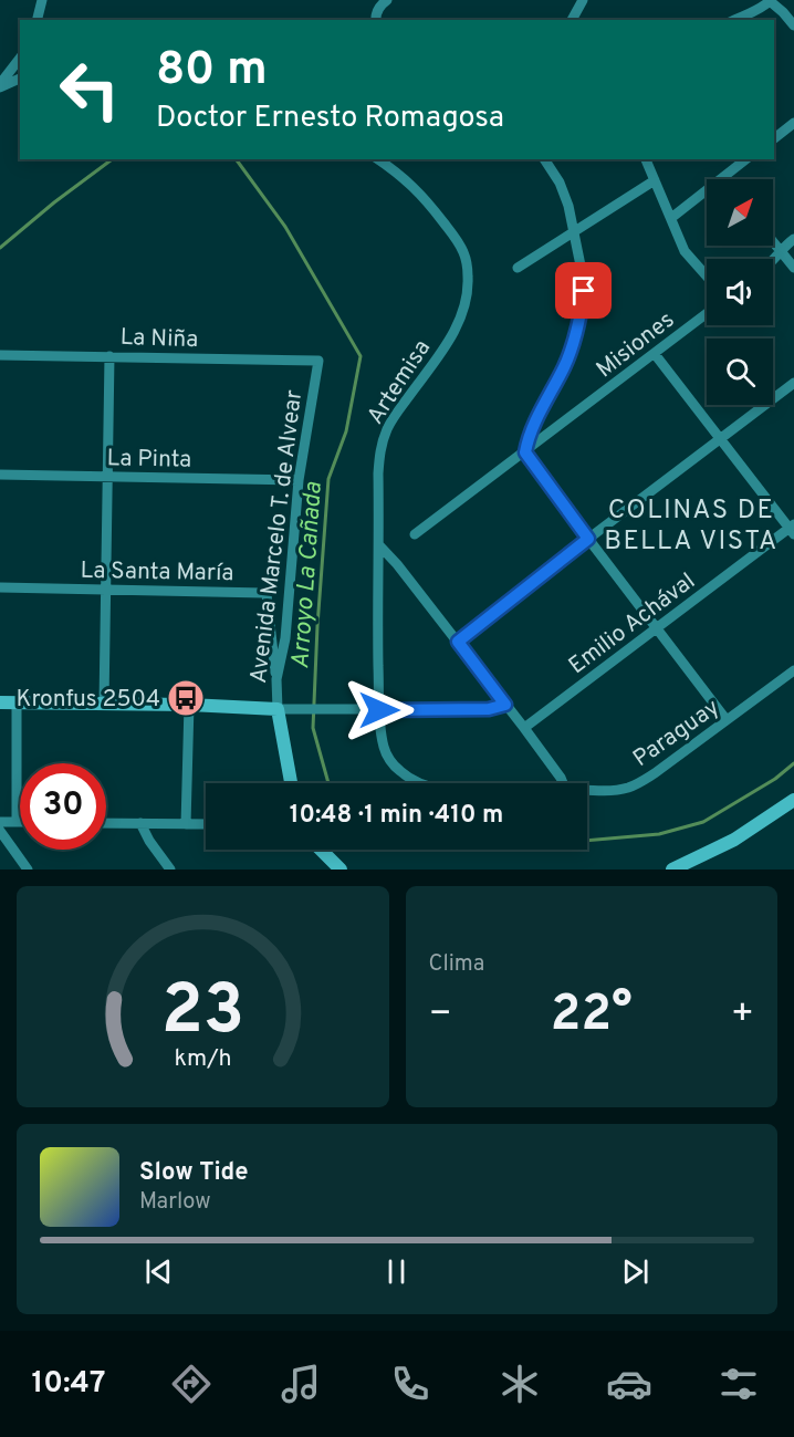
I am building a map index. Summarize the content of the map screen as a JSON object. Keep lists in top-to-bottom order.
{
  "streets": {
    "main road": ["Avenida Marcelo T. de Alvear"],
    "street": [
      "La Niña",
      "Misiones",
      "Artemisa",
      "La Pinta",
      "La Santa María",
      "Emilio Achával",
      "Paraguay"
    ]
  },
  "crossings": [
    ["La Niña", "Avenida Marcelo T. de Alvear"],
    ["Artemisa", "Paraguay"],
    ["La Pinta", "Avenida Marcelo T. de Alvear"],
    ["Avenida Marcelo T. de Alvear", "La Santa María"]
  ],
  "districts": ["COLINAS DE BELLA VISTA"],
  "water": ["Arroyo La Cañada"],
  "places": {
    "bus stop": ["Kronfus 2504"]
  },
  "north": "top right",
  "page": {
    "turn": ["80 m", "Doctor Ernesto Romagosa"],
    "limit": "30",
    "trip": "10:48 · 1 min · 410 m",
    "tile": "Clima",
    "heat": ["−", "22°", "+"],
    "song": ["Slow Tide", "Marlow"],
    "tabs": "10:47",
    "gauge": ["23", "km/h"]
  }
}
